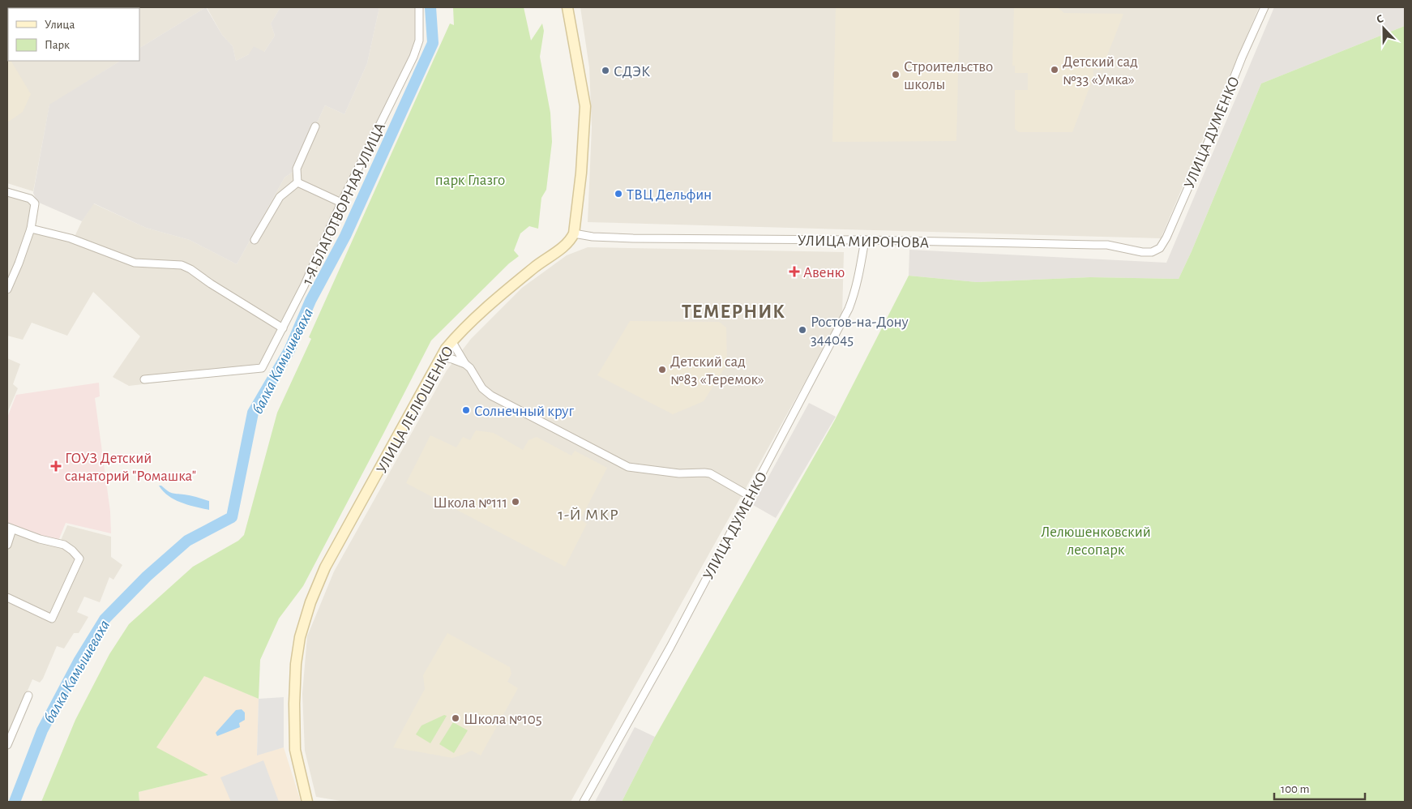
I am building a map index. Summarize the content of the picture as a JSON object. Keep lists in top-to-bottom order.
{
  "streets": {
    "street": [
      "УЛИЦА ДУМЕНКО",
      "1-Я БЛАГОТВОРНАЯ УЛИЦА",
      "УЛИЦА МИРОНОВА",
      "УЛИЦА ЛЕЛЮШЕНКО"
    ]
  },
  "crossings": [
    ["УЛИЦА ДУМЕНКО", "УЛИЦА МИРОНОВА"],
    ["УЛИЦА МИРОНОВА", "УЛИЦА ЛЕЛЮШЕНКО"]
  ],
  "districts": ["ТЕМЕРНИК", "1-Й МКР"],
  "water": ["балка Камышеваха"],
  "parks": ["парк Глазго", "Лелюшенковский лесопарк"],
  "places": {
    "other": [
      "Детский сад №33 «Умка»",
      "СДЭК",
      "Строительство школы",
      "ТВЦ Дельфин",
      "Ростов-на-Дону 344045",
      "Детский сад №83 «Теремок»",
      "Солнечный круг",
      "Школа №111",
      "Школа №105"
    ],
    "health": ["Авеню", "ГОУЗ Детский санаторий \"Ромашка\""]
  },
  "legend": ["Улица", "Парк"],
  "scale_bar": "100 m",
  "north": "top"
}
